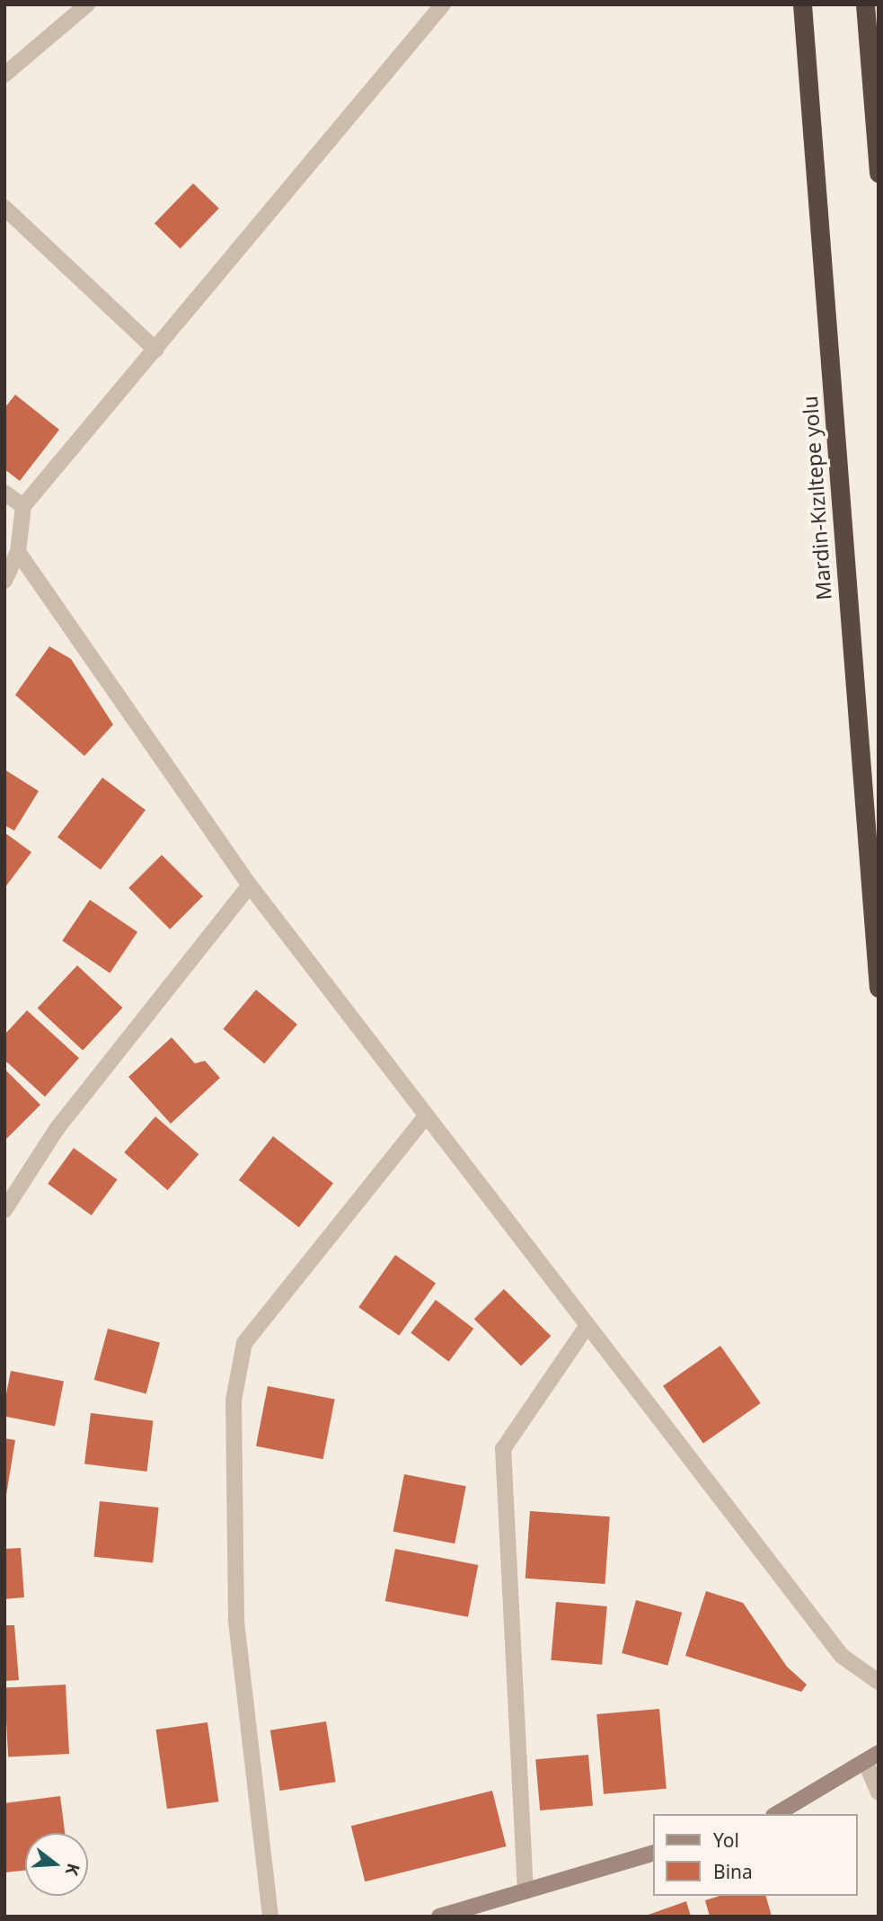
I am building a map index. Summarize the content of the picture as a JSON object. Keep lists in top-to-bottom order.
{
  "streets": {
    "highway": ["Mardin-Kızıltepe yolu"]
  },
  "legend": ["Yol", "Bina"],
  "north": "right"
}
